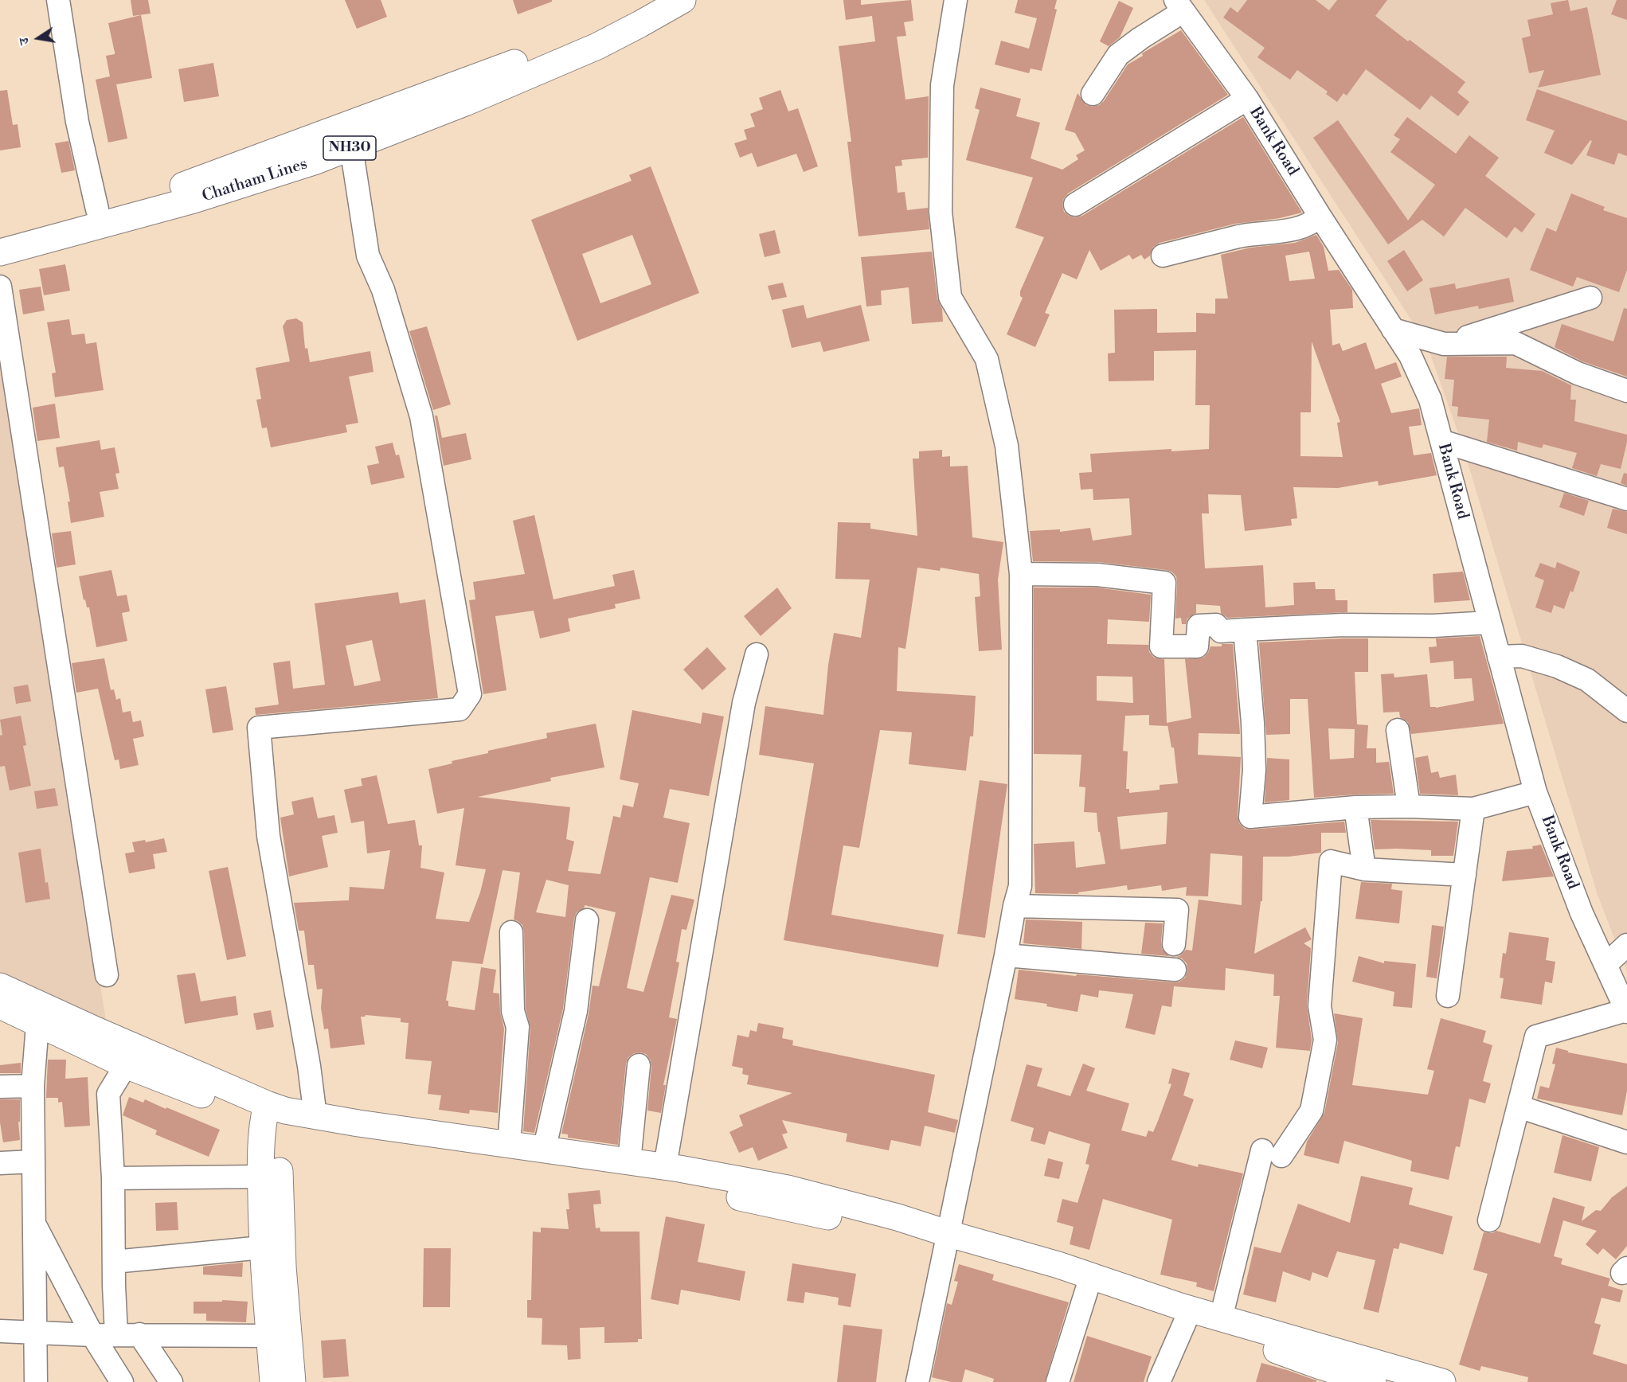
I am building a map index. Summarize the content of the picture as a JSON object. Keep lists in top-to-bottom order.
{
  "streets": {
    "main road": ["NH30", "Chatham Lines"],
    "street": ["Bank Road"]
  },
  "north": "left"
}
